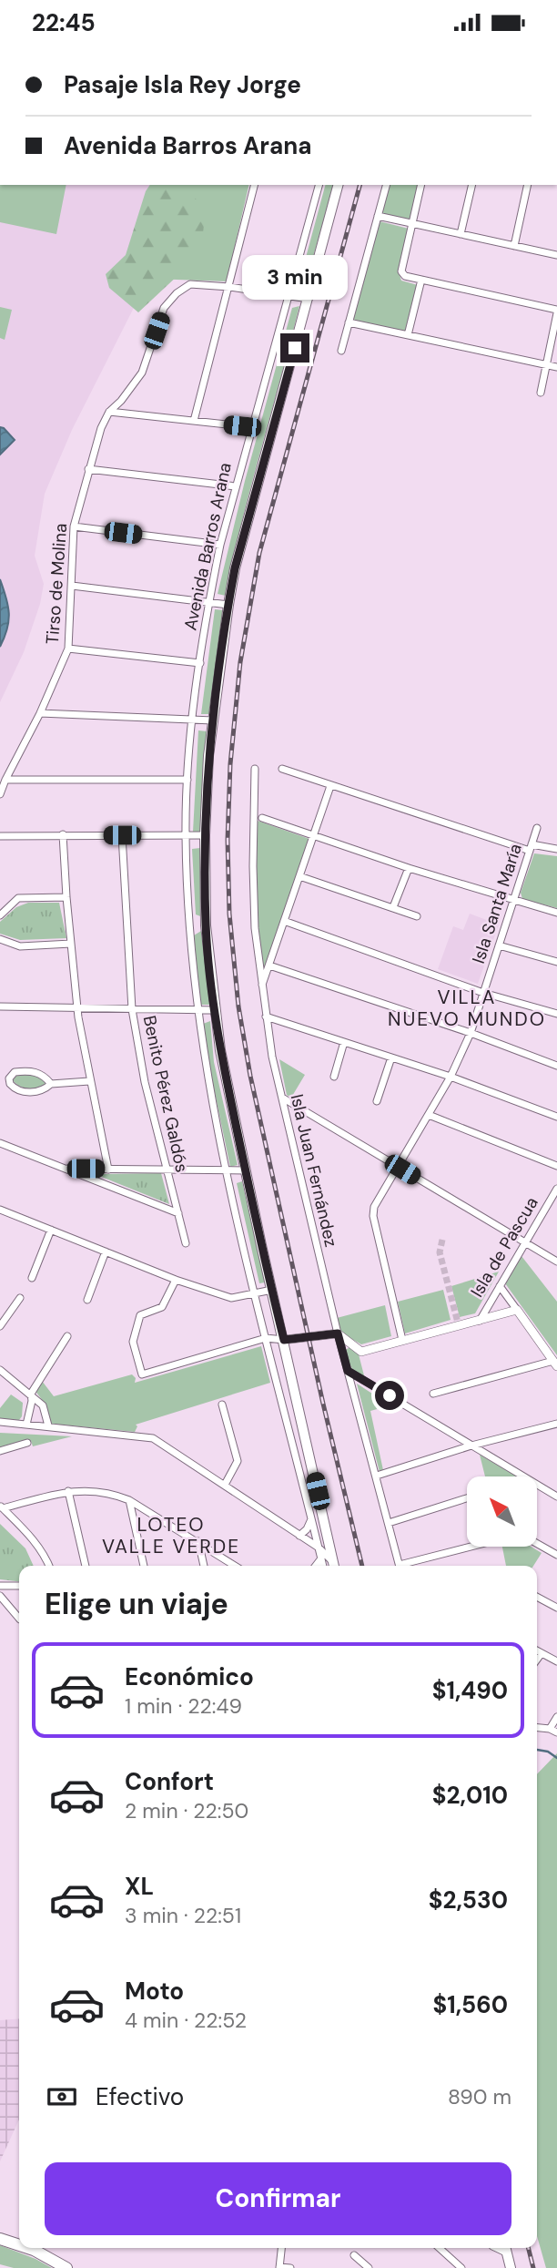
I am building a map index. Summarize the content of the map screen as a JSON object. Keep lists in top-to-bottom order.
{
  "streets": {
    "main road": ["Avenida Barros Arana"],
    "street": [
      "Tirso de Molina",
      "Isla Santa María",
      "Benito Pérez Galdós",
      "Isla Juan Fernández",
      "Isla de Pascua"
    ]
  },
  "crossings": [
    ["Avenida Barros Arana", "Tirso de Molina"],
    ["Isla Santa María", "Isla de Pascua"],
    ["Isla Juan Fernández", "Isla de Pascua"]
  ],
  "districts": ["VILLA NUEVO MUNDO", "LOTEO VALLE VERDE"],
  "north": "top left",
  "page": {
    "status": "22:45",
    "banner": ["Pasaje Isla Rey Jorge", "Avenida Barros Arana"],
    "bubble": "3 min",
    "heading": "Elige un viaje",
    "list": [
      {
        "name": "Económico",
        "note": "1 min · 22:49",
        "value": "$1,490"
      },
      {
        "name": "Confort",
        "note": "2 min · 22:50",
        "value": "$2,010"
      },
      {
        "name": "XL",
        "note": "3 min · 22:51",
        "value": "$2,530"
      },
      {
        "name": "Moto",
        "note": "4 min · 22:52",
        "value": "$1,560"
      }
    ],
    "pay": ["Efectivo", "890 m"],
    "buttons": "Confirmar"
  }
}
